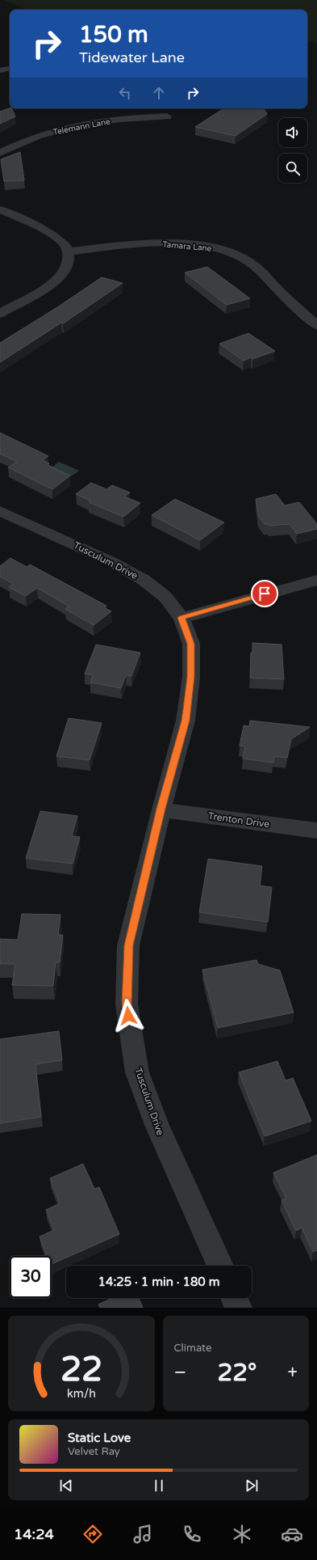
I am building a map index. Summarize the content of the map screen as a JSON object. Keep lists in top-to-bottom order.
{
  "streets": {
    "street": [
      "Telemann Lane",
      "Tamara Lane",
      "Tusculum Drive",
      "Trenton Drive"
    ]
  },
  "crossings": [
    ["Tusculum Drive", "Trenton Drive"]
  ],
  "page": {
    "turn": ["150 m", "Tidewater Lane"],
    "limit": "30",
    "trip": "14:25 · 1 min · 180 m",
    "tile": "Climate",
    "heat": ["−", "22°", "+"],
    "song": ["Static Love", "Velvet Ray"],
    "tabs": "14:24",
    "gauge": ["22", "km/h"]
  }
}
